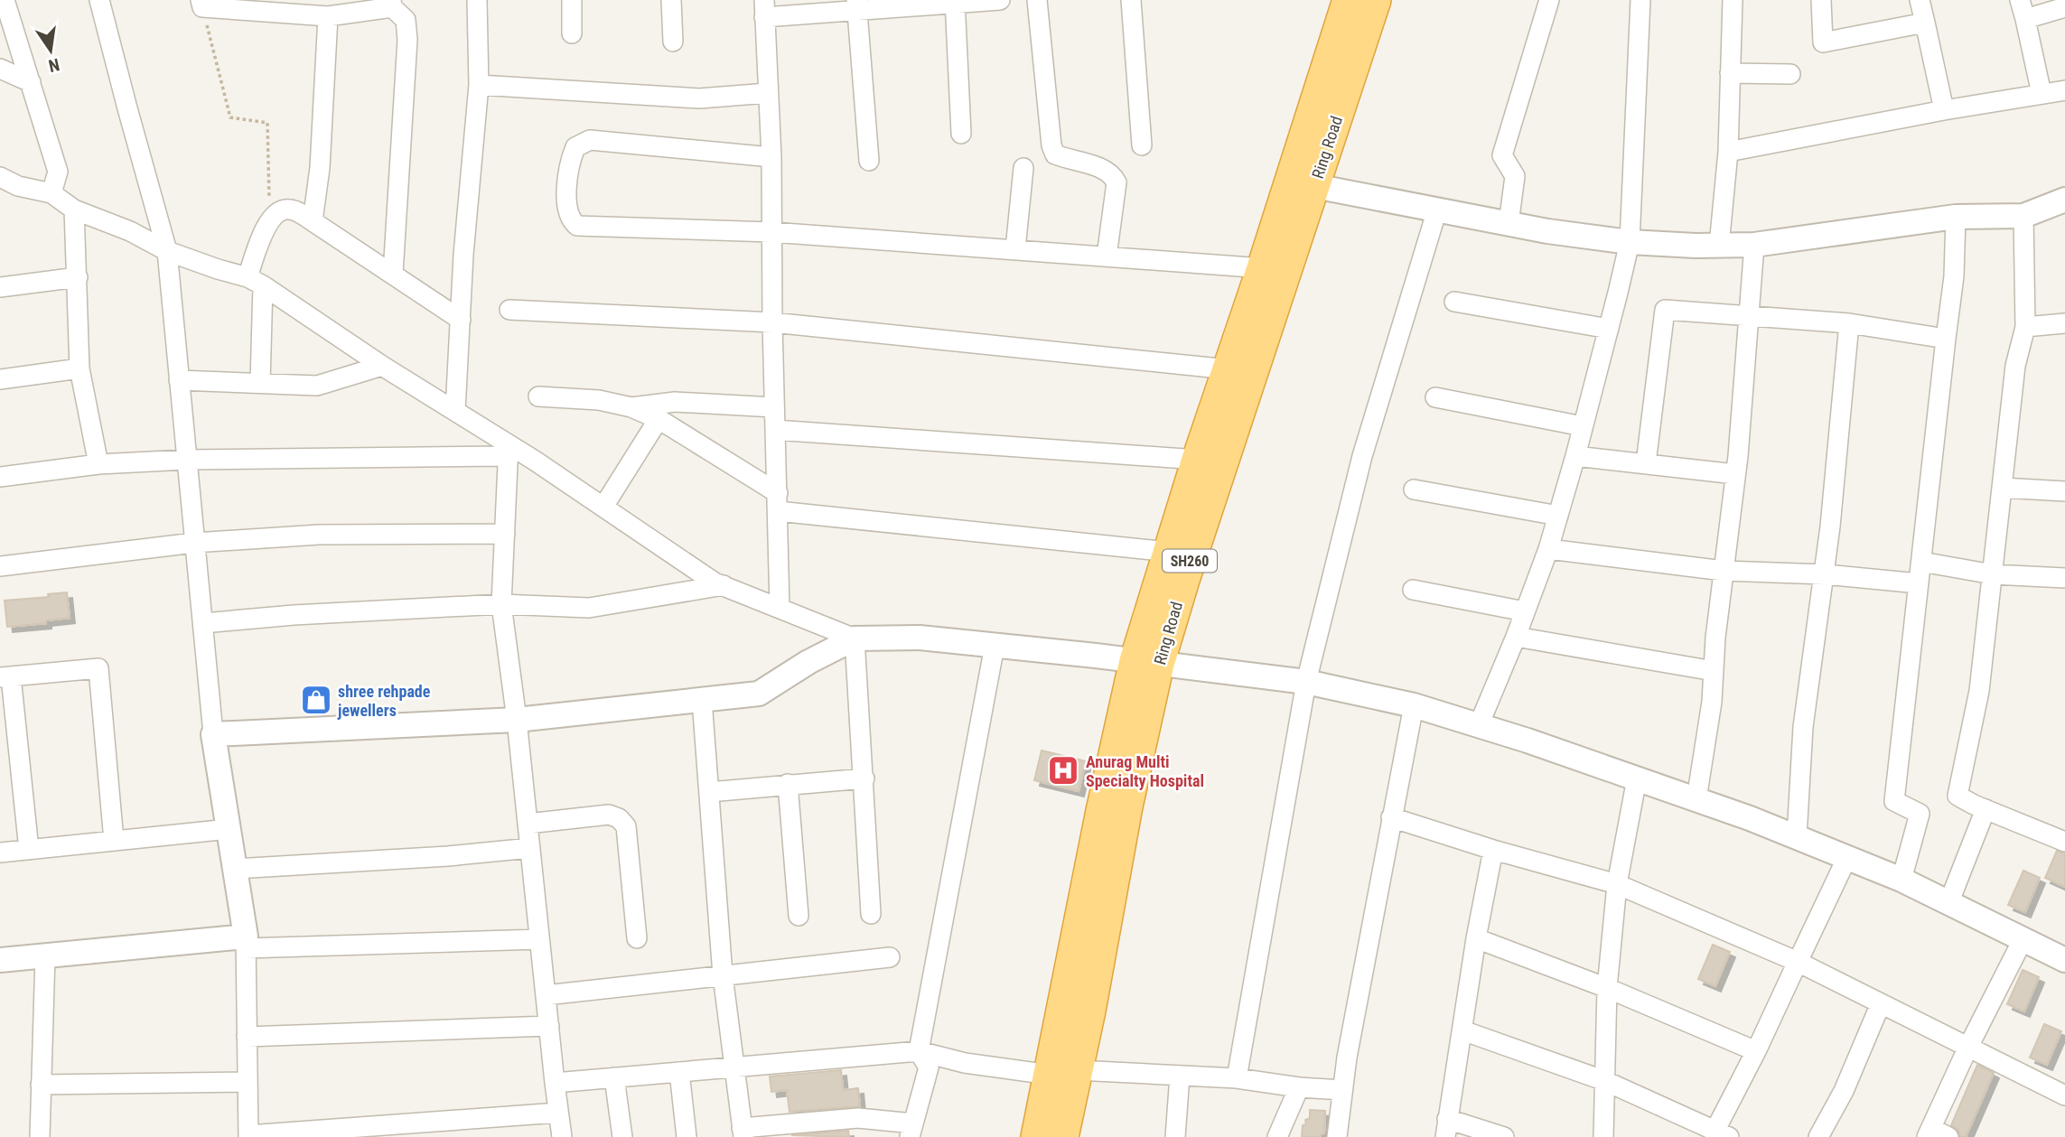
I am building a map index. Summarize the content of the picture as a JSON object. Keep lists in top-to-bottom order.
{
  "streets": {
    "highway": ["Ring Road", "SH260"]
  },
  "places": {
    "shop": ["shree rehpade jewellers"],
    "hospital": ["Anurag Multi Specialty Hospital"]
  },
  "north": "bottom"
}
